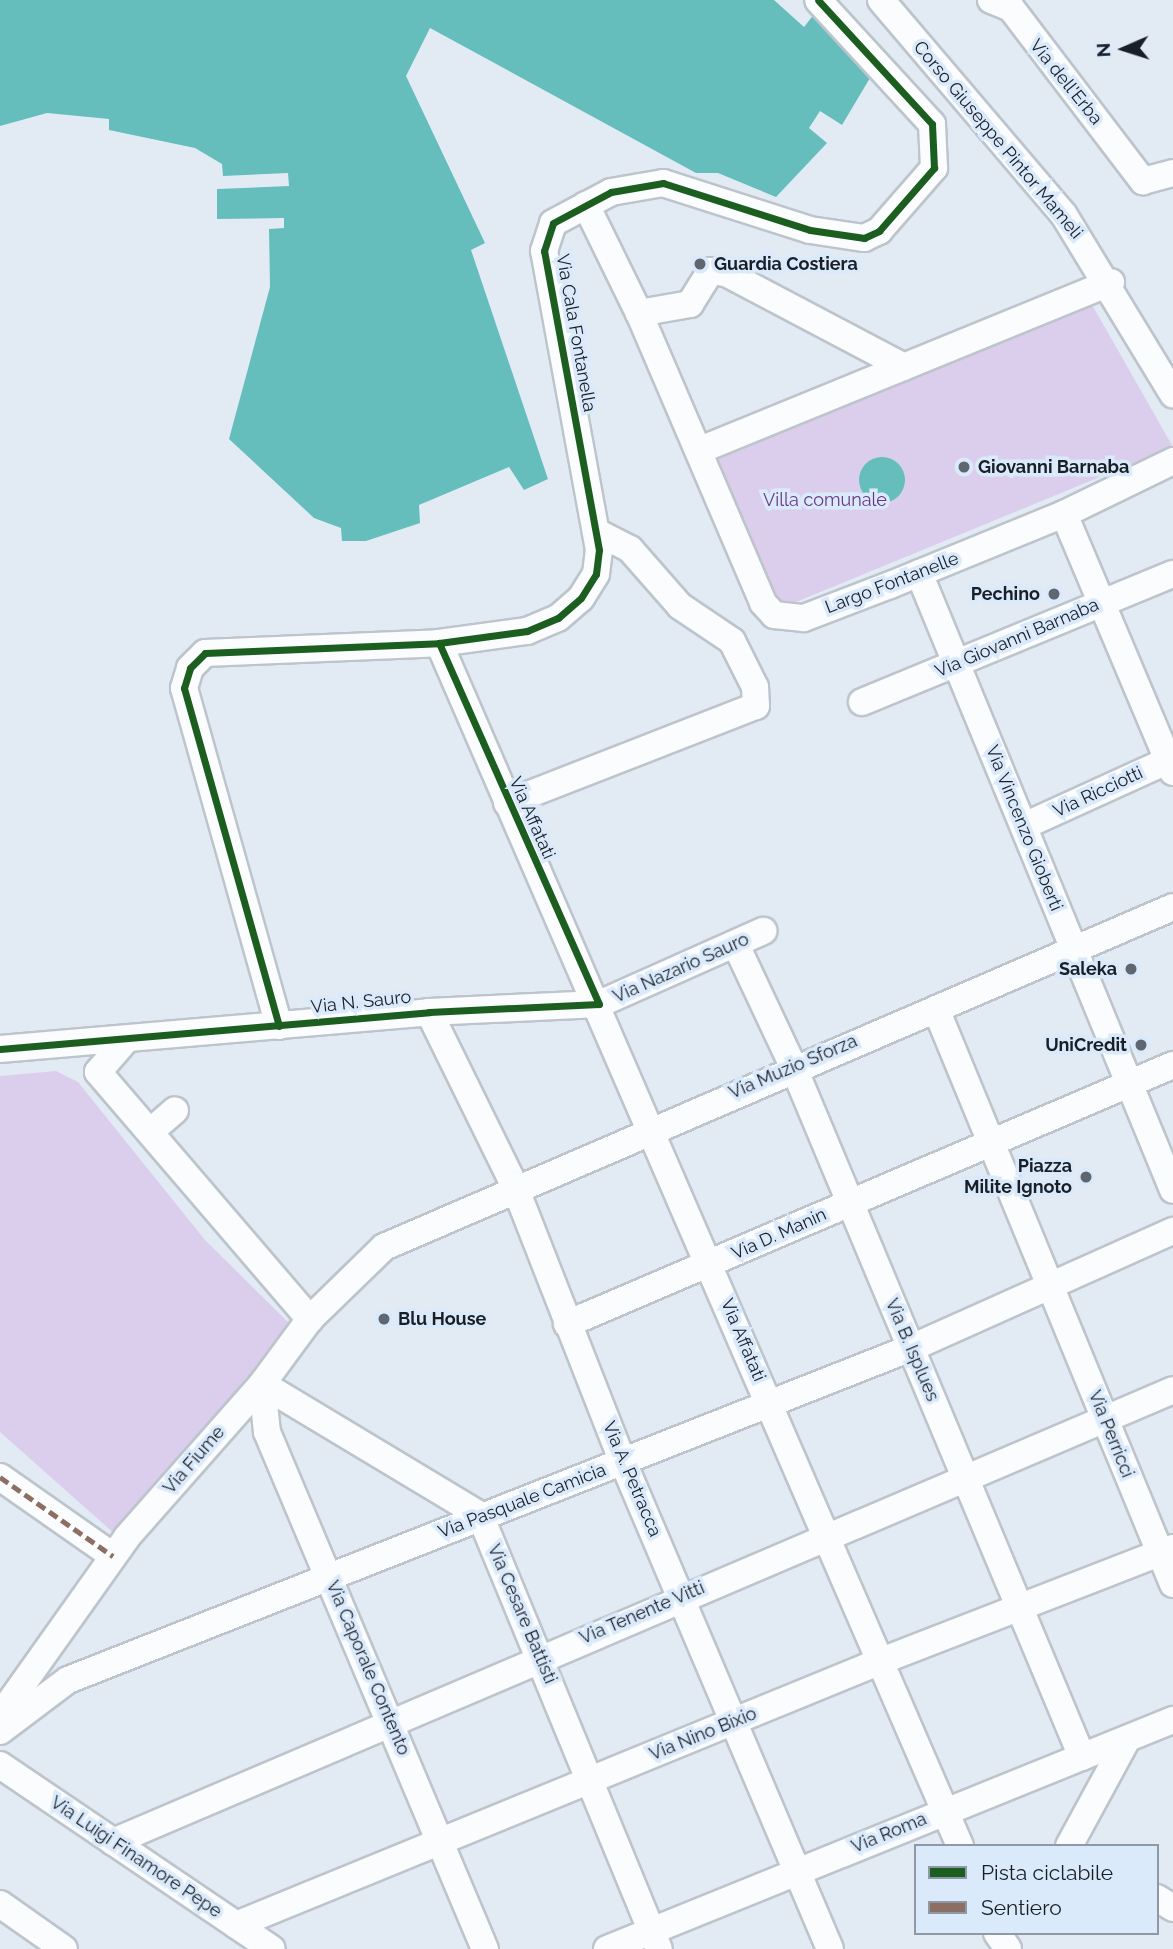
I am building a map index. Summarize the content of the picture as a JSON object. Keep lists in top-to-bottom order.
{
  "streets": {
    "street": [
      "Via dell'Erba",
      "Corso Giuseppe Pintor Mameli",
      "Via Cala Fontanella",
      "Largo Fontanelle",
      "Via Giovanni Barnaba",
      "Via Ricciotti",
      "Via Affatati",
      "Via Vincenzo Gioberti",
      "Via Nazario Sauro",
      "Via N. Sauro",
      "Via Muzio Sforza",
      "Via D. Manin",
      "Via B. Isplues",
      "Via Perricci",
      "Via Fiume",
      "Via A. Petracca",
      "Via Pasquale Camicia",
      "Via Tenente Vitti",
      "Via Cesare Battisti",
      "Via Caporale Contento",
      "Via Nino Bixio",
      "Via Roma",
      "Via Luigi Finamore Pepe"
    ]
  },
  "crossings": [
    ["Via Cala Fontanella", "Largo Fontanelle"],
    ["Via Cala Fontanella", "Via Affatati"],
    ["Via Cala Fontanella", "Via N. Sauro"],
    ["Largo Fontanelle", "Via Vincenzo Gioberti"],
    ["Via Giovanni Barnaba", "Via Vincenzo Gioberti"],
    ["Via Ricciotti", "Via Vincenzo Gioberti"],
    ["Via Affatati", "Via Nazario Sauro"],
    ["Via Affatati", "Via N. Sauro"],
    ["Via Affatati", "Via Muzio Sforza"],
    ["Via Affatati", "Via D. Manin"],
    ["Via Affatati", "Via Pasquale Camicia"],
    ["Via Affatati", "Via Tenente Vitti"],
    ["Via Affatati", "Via Nino Bixio"],
    ["Via Affatati", "Via Roma"],
    ["Via Vincenzo Gioberti", "Via Muzio Sforza"],
    ["Via Nazario Sauro", "Via N. Sauro"],
    ["Via Nazario Sauro", "Via B. Isplues"],
    ["Via N. Sauro", "Via A. Petracca"],
    ["Via Muzio Sforza", "Via B. Isplues"],
    ["Via Muzio Sforza", "Via Fiume"],
    ["Via Muzio Sforza", "Via A. Petracca"],
    ["Via D. Manin", "Via B. Isplues"],
    ["Via D. Manin", "Via A. Petracca"],
    ["Via B. Isplues", "Via Pasquale Camicia"],
    ["Via B. Isplues", "Via Tenente Vitti"],
    ["Via B. Isplues", "Via Nino Bixio"],
    ["Via B. Isplues", "Via Roma"],
    ["Via Perricci", "Via Pasquale Camicia"],
    ["Via Perricci", "Via Tenente Vitti"],
    ["Via Perricci", "Via Nino Bixio"],
    ["Via Fiume", "Via Caporale Contento"],
    ["Via A. Petracca", "Via Pasquale Camicia"],
    ["Via A. Petracca", "Via Tenente Vitti"],
    ["Via A. Petracca", "Via Nino Bixio"],
    ["Via A. Petracca", "Via Roma"],
    ["Via Pasquale Camicia", "Via Cesare Battisti"],
    ["Via Pasquale Camicia", "Via Caporale Contento"],
    ["Via Tenente Vitti", "Via Cesare Battisti"],
    ["Via Tenente Vitti", "Via Caporale Contento"],
    ["Via Tenente Vitti", "Via Luigi Finamore Pepe"],
    ["Via Cesare Battisti", "Via Nino Bixio"],
    ["Via Cesare Battisti", "Via Roma"],
    ["Via Caporale Contento", "Via Nino Bixio"],
    ["Via Nino Bixio", "Via Luigi Finamore Pepe"]
  ],
  "parks": ["Villa comunale"],
  "places": [
    "Guardia Costiera",
    "Giovanni Barnaba",
    "Pechino",
    "Saleka",
    "UniCredit",
    "Piazza Milite Ignoto",
    "Blu House"
  ],
  "legend": ["Pista ciclabile", "Sentiero"],
  "north": "left"
}
